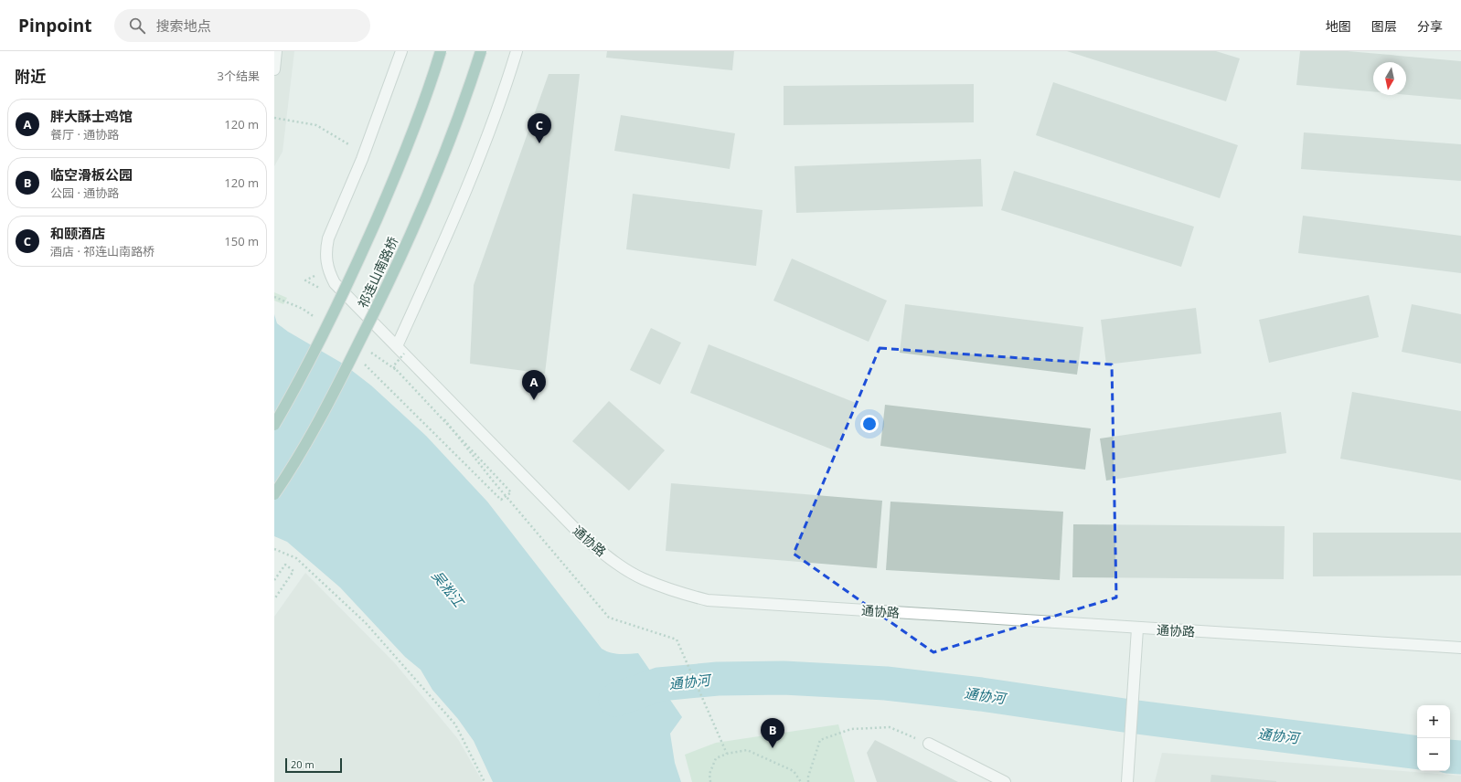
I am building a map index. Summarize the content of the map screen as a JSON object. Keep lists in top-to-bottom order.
{
  "streets": {
    "main road": ["祁连山南路桥"],
    "street": ["通协路"]
  },
  "water": ["吴淞江", "通协河"],
  "scale_bar": "20 m",
  "north": "bottom",
  "page": {
    "header": "Pinpoint",
    "search": "搜索地点",
    "nav": ["地图", "图层", "分享"],
    "heading": ["附近", "3个结果"],
    "list": [
      {
        "mark": "A",
        "name": "胖大酥士鸡馆",
        "note": "餐厅 · 通协路",
        "value": "120 m"
      },
      {
        "mark": "B",
        "name": "临空滑板公园",
        "note": "公园 · 通协路",
        "value": "120 m"
      },
      {
        "mark": "C",
        "name": "和颐酒店",
        "note": "酒店 · 祁连山南路桥",
        "value": "150 m"
      }
    ],
    "pins": ["C", "A", "B"],
    "map_buttons": ["+", "−"],
    "scale": "20 m"
  }
}
